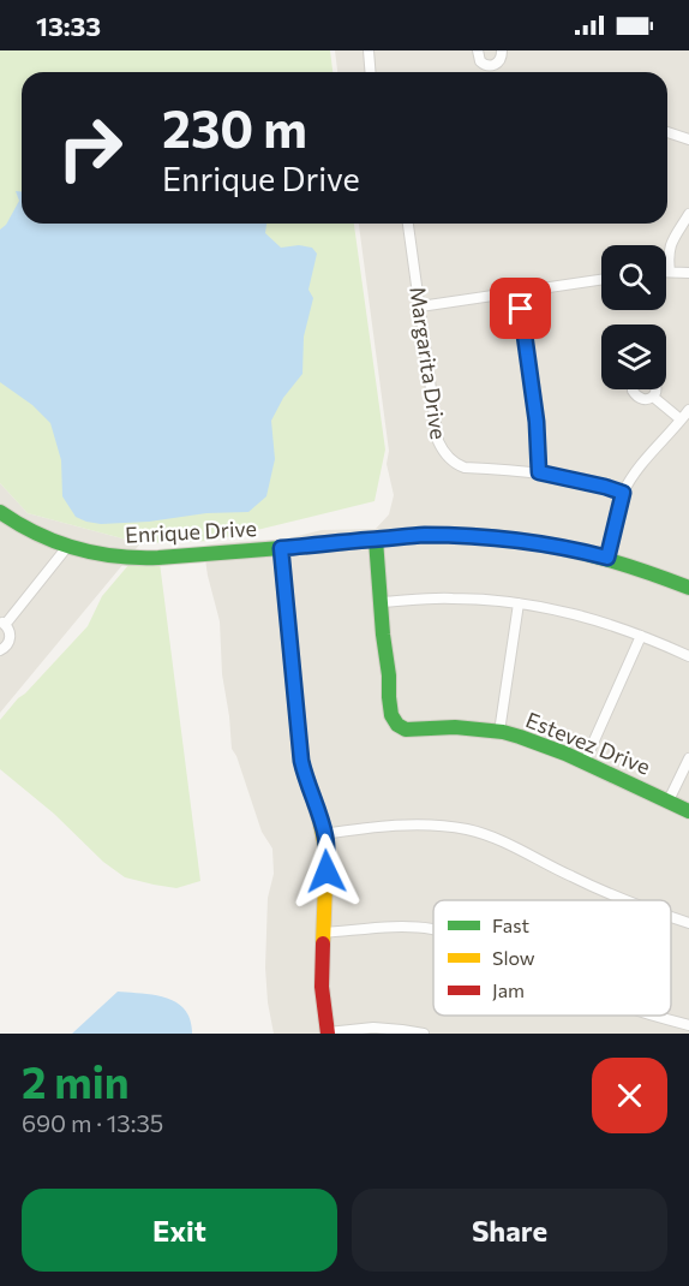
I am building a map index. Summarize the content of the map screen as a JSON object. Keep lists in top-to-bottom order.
{
  "streets": {
    "street": ["Margarita Drive", "Enrique Drive", "Estevez Drive"]
  },
  "crossings": [
    ["Enrique Drive", "Estevez Drive"]
  ],
  "legend": ["Fast", "Slow", "Jam"],
  "page": {
    "status": "13:33",
    "turn": ["230 m", "Enrique Drive"],
    "heading": ["2 min", "690 m · 13:35"],
    "buttons": ["Exit", "Share"]
  }
}
